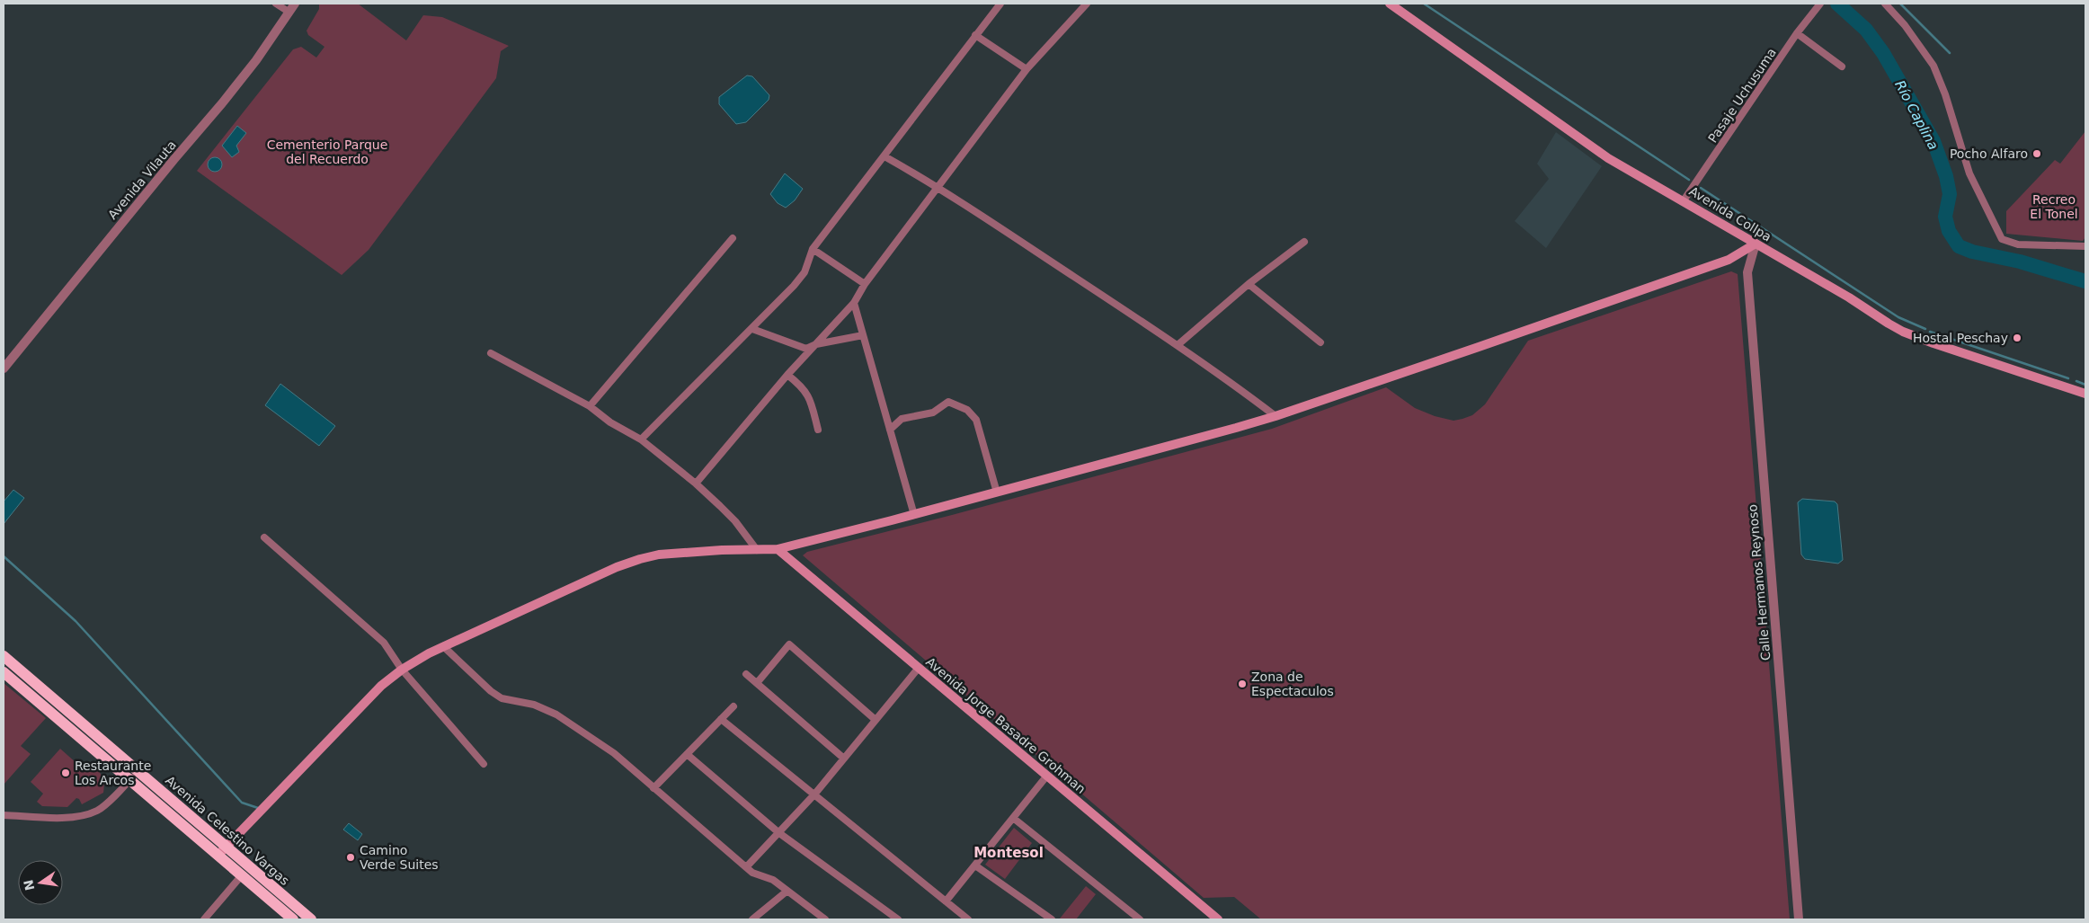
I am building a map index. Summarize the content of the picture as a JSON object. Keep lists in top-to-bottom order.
{
  "streets": {
    "highway": ["Avenida Celestino Vargas"],
    "main road": ["Avenida Collpa", "Avenida Jorge Basadre Grohman"],
    "street": ["Pasaje Uchusuma", "Avenida Vilauta", "Calle Hermanos Reynoso"]
  },
  "crossings": [
    ["Pasaje Uchusuma", "Avenida Collpa"],
    ["Avenida Collpa", "Calle Hermanos Reynoso"]
  ],
  "districts": ["Montesol"],
  "water": ["Río Caplina"],
  "parks": ["Cementerio Parque del Recuerdo", "Recreo El Tonel"],
  "places": [
    "Pocho Alfaro",
    "Hostal Peschay",
    "Zona de Espectaculos",
    "Restaurante Los Arcos",
    "Camino Verde Suites"
  ],
  "north": "left"
}
